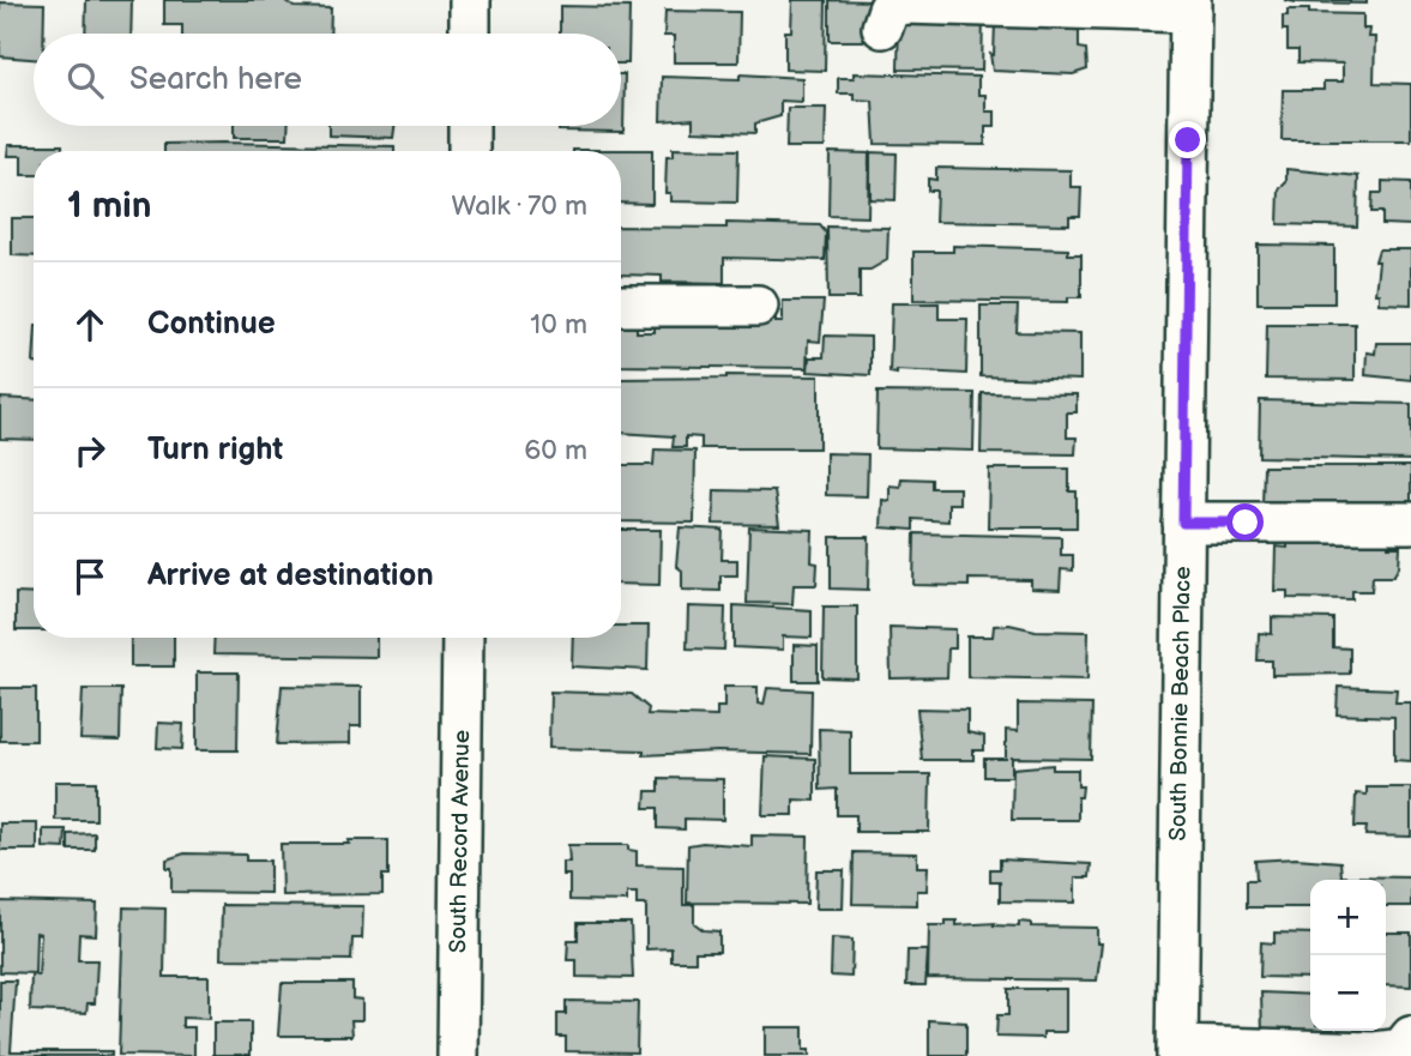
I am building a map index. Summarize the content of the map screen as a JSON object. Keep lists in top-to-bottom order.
{
  "streets": {
    "street": ["South Bonnie Beach Place", "South Record Avenue"]
  },
  "page": {
    "search": "Search here",
    "heading": ["1 min", "Walk · 70 m"],
    "list": [
      ["Continue", "10 m"],
      ["Turn right", "60 m"],
      "Arrive at destination"
    ],
    "map_buttons": ["+", "−"]
  }
}
